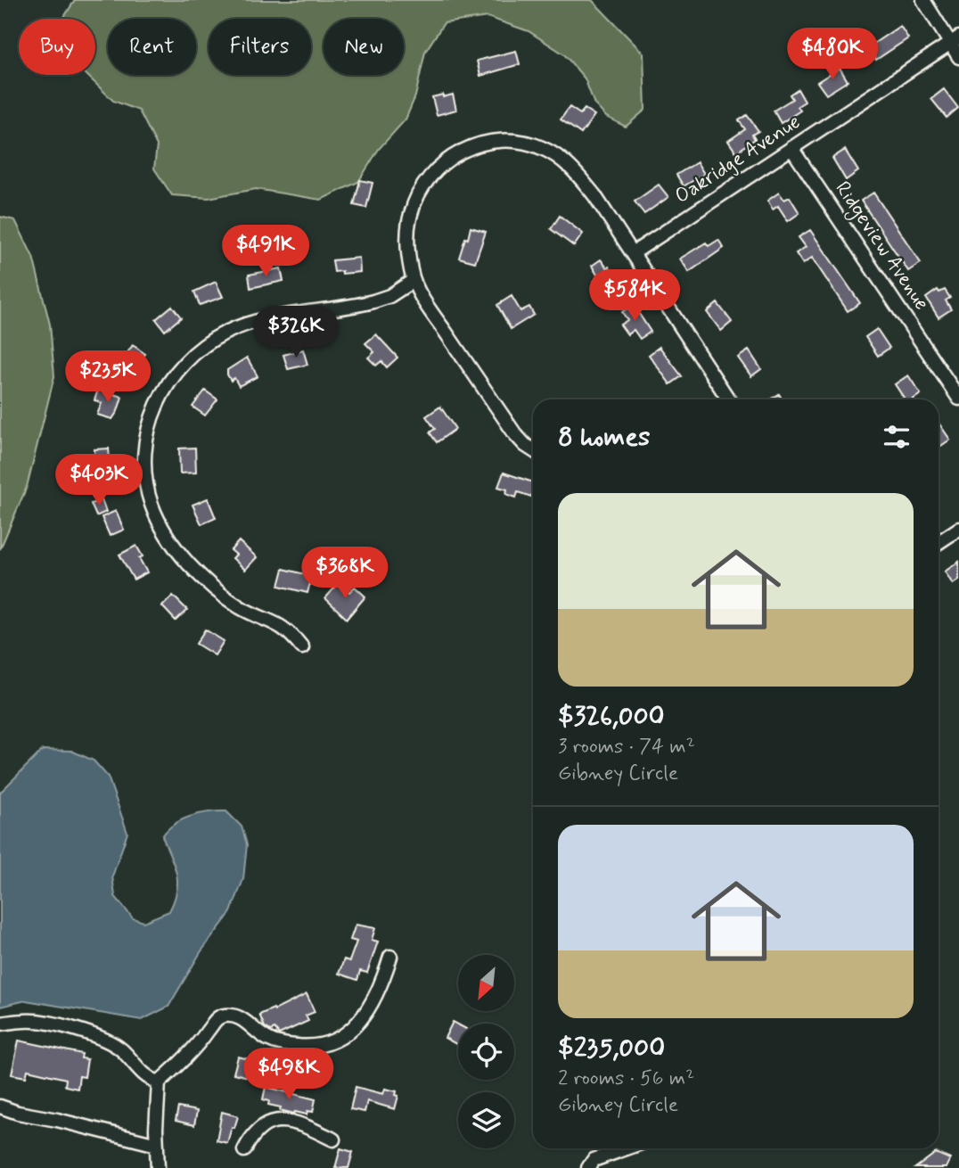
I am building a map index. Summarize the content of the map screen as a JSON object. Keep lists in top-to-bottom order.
{
  "streets": {
    "street": ["Oakridge Avenue", "Ridgeview Avenue"]
  },
  "crossings": [
    ["Oakridge Avenue", "Ridgeview Avenue"]
  ],
  "north": "bottom left",
  "page": {
    "chip": [
      "Buy",
      "Rent",
      "Filters",
      "New"
    ],
    "price": [
      "$480K",
      "$491K",
      "$584K",
      "$326K",
      "$235K",
      "$403K",
      "$368K",
      "$498K"
    ],
    "heading": "8 homes",
    "list": [
      {
        "name": "$326,000",
        "note": "3 rooms · 74 m² · Gibney Circle"
      },
      {
        "name": "$235,000",
        "note": "2 rooms · 56 m² · Gibney Circle"
      }
    ]
  }
}
